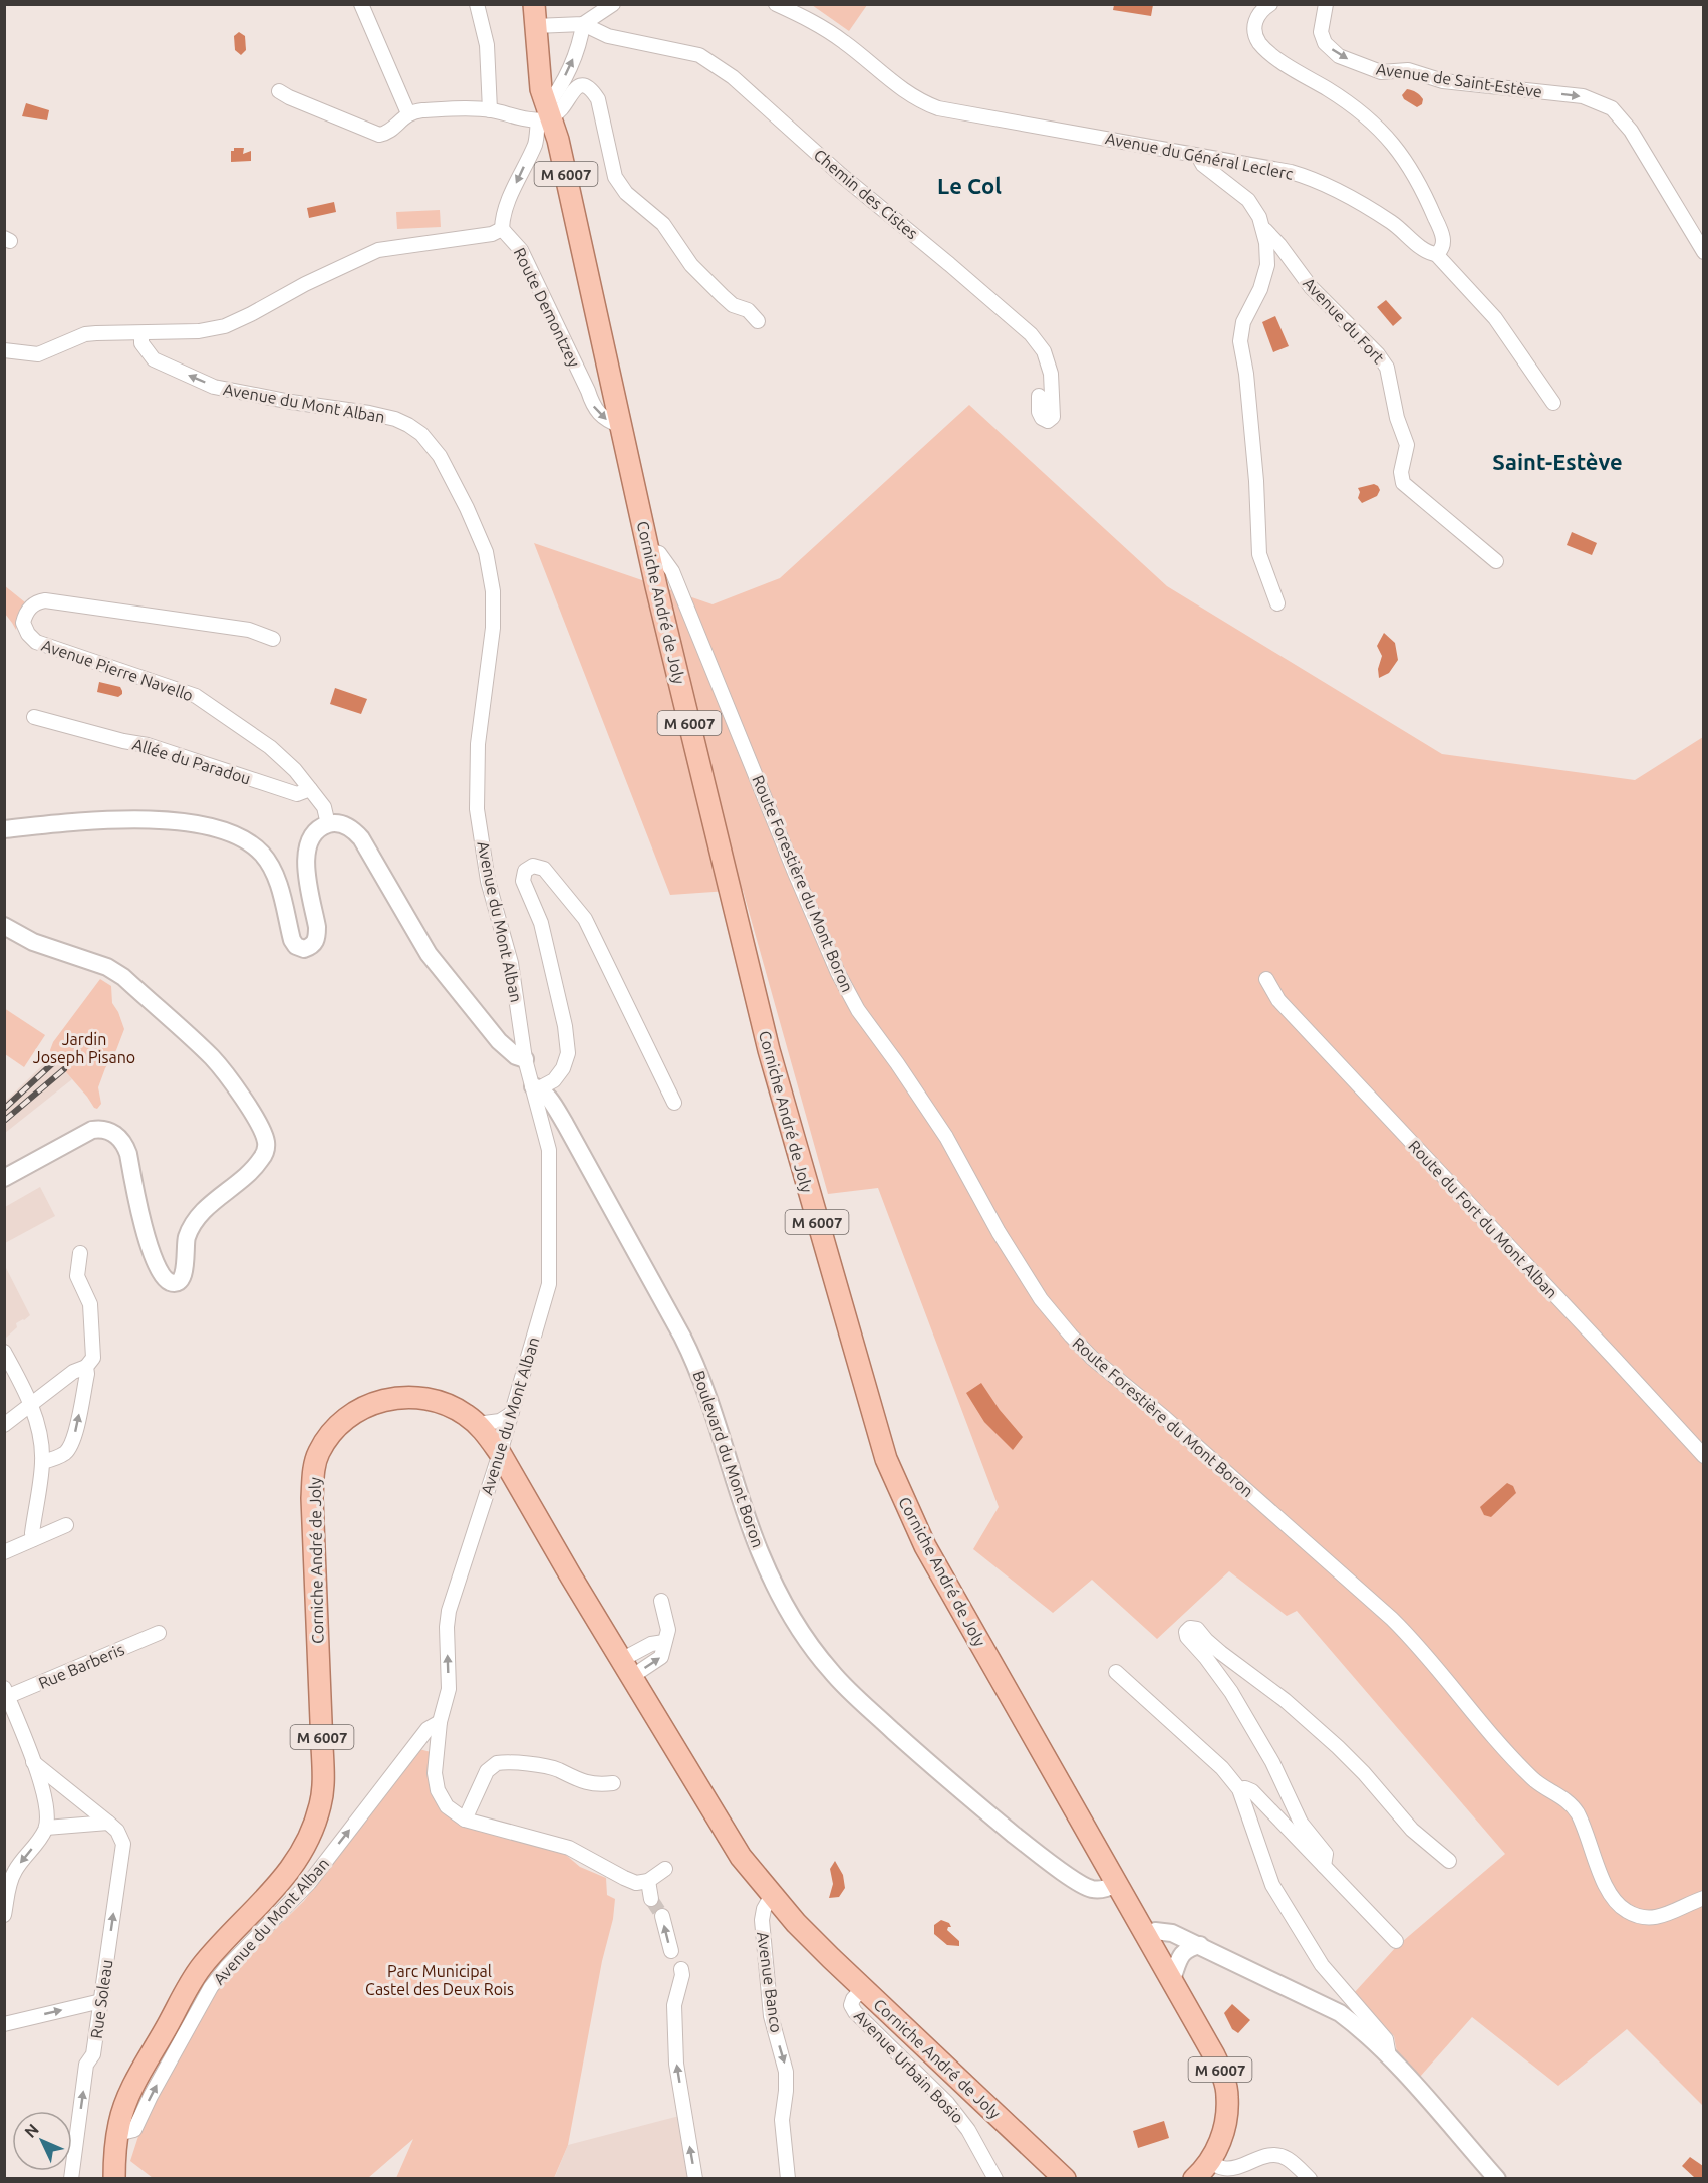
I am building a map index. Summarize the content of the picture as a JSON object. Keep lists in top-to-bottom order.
{
  "streets": {
    "main road": ["M 6007", "Corniche André de Joly"],
    "street": [
      "Avenue de Saint-Estève",
      "Avenue du Général Leclerc",
      "Chemin des Cistes",
      "Route Demontzey",
      "Avenue du Fort",
      "Avenue du Mont Alban",
      "Avenue Pierre Navello",
      "Allée du Paradou",
      "Route Forestière du Mont Boron",
      "Route du Fort du Mont Alban",
      "Boulevard du Mont Boron",
      "Rue Barberis",
      "Avenue Banco",
      "Rue Soleau",
      "Avenue Urbain Bosio"
    ]
  },
  "crossings": [
    ["Avenue du Général Leclerc", "Avenue du Fort"],
    ["M 6007", "Corniche André de Joly"],
    ["Route Demontzey", "Corniche André de Joly"],
    ["Avenue du Mont Alban", "Corniche André de Joly"],
    ["Avenue du Mont Alban", "Boulevard du Mont Boron"],
    ["Corniche André de Joly", "Route Forestière du Mont Boron"],
    ["Corniche André de Joly", "Boulevard du Mont Boron"],
    ["Corniche André de Joly", "Avenue Banco"],
    ["Corniche André de Joly", "Avenue Urbain Bosio"],
    ["Avenue Pierre Navello", "Allée du Paradou"]
  ],
  "one_way": ["Avenue de Saint-Estève", "Rue Soleau"],
  "districts": ["Le Col", "Saint-Estève"],
  "parks": ["Jardin Joseph Pisano", "Parc Municipal Castel des Deux Rois"],
  "north": "top left"
}
